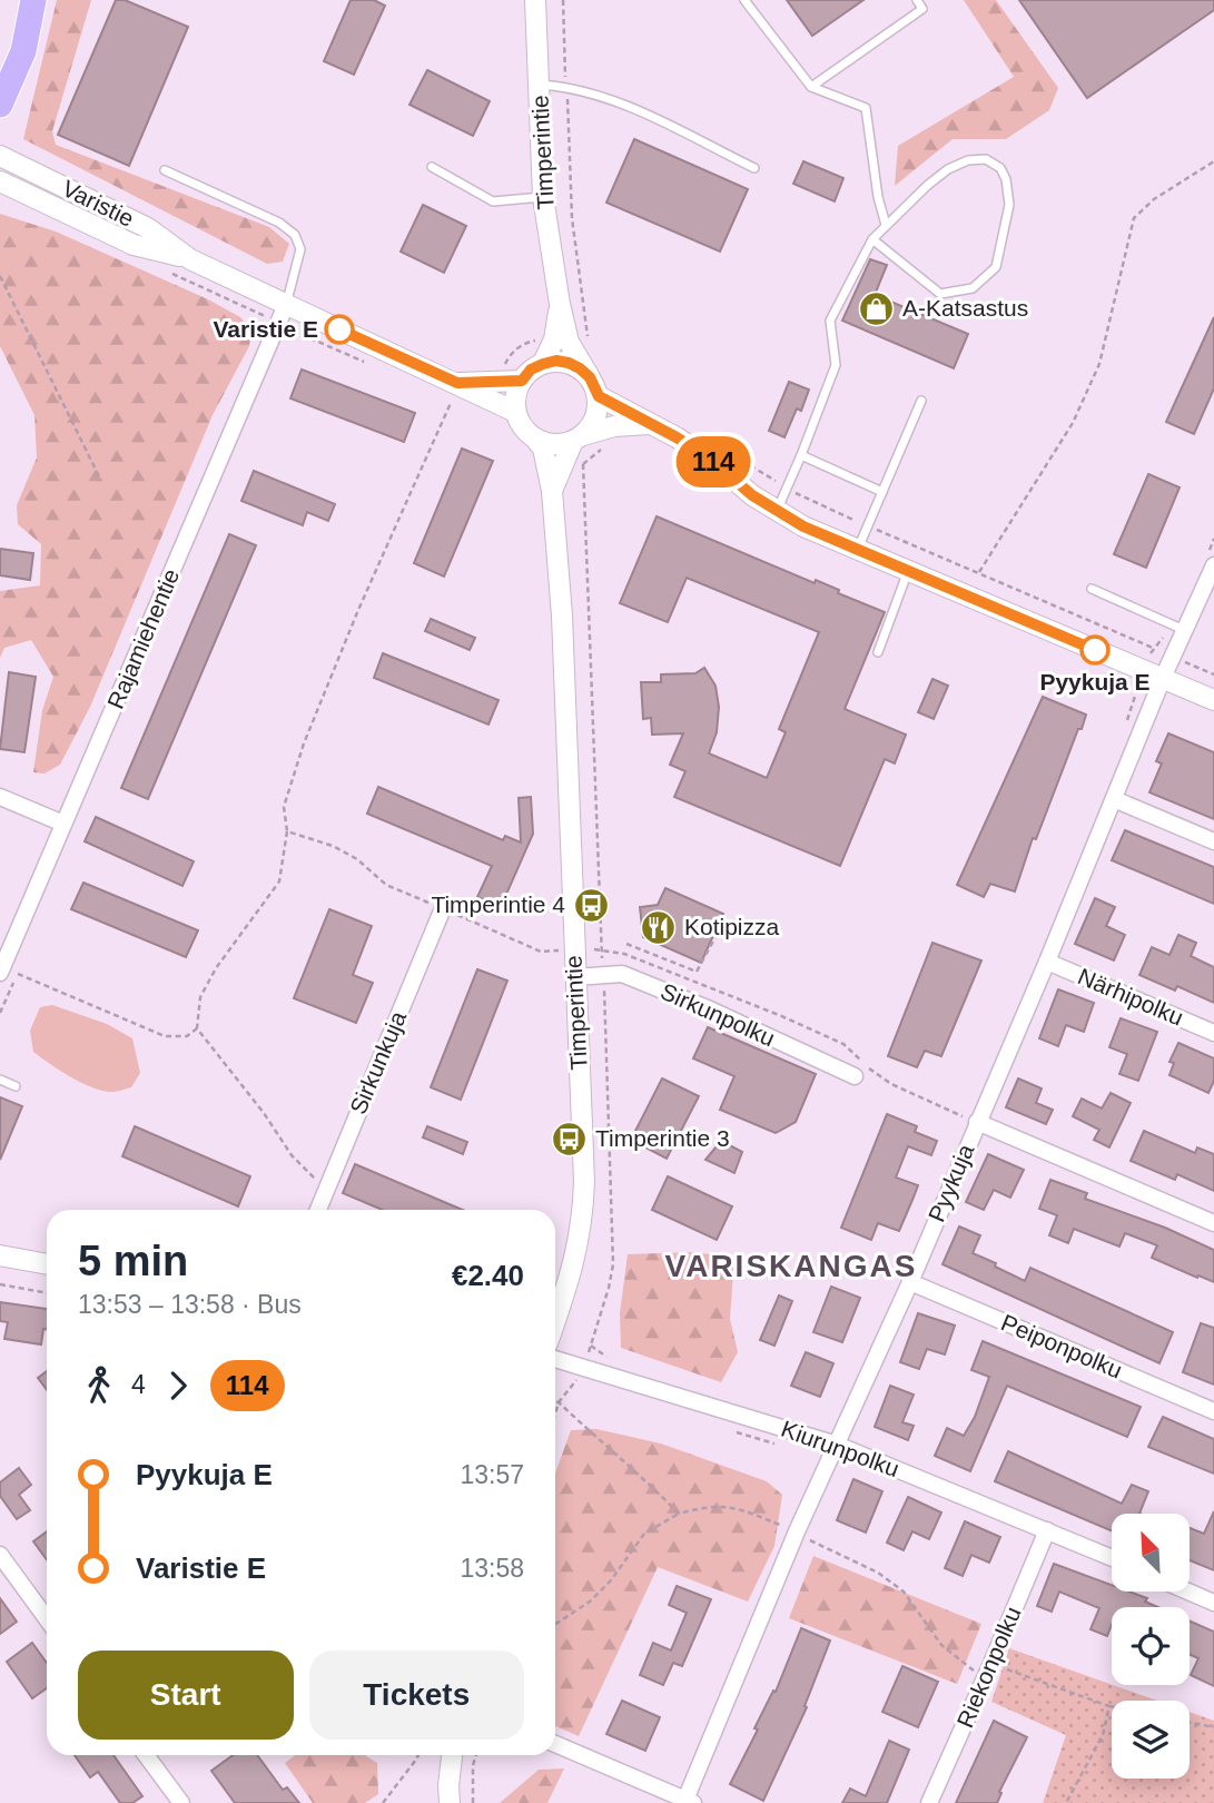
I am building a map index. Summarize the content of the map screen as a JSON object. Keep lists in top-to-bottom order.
{
  "streets": {
    "street": [
      "Timperintie",
      "Varistie",
      "Rajamiehentie",
      "Närhipolku",
      "Sirkunpolku",
      "Sirkunkuja",
      "Pyykuja",
      "Peiponpolku",
      "Kiurunpolku",
      "Riekonpolku"
    ]
  },
  "crossings": [
    ["Timperintie", "Varistie"],
    ["Timperintie", "Sirkunpolku"],
    ["Varistie", "Rajamiehentie"],
    ["Närhipolku", "Pyykuja"],
    ["Pyykuja", "Peiponpolku"],
    ["Pyykuja", "Kiurunpolku"],
    ["Kiurunpolku", "Riekonpolku"]
  ],
  "districts": ["VARISKANGAS"],
  "places": {
    "shop": ["A-Katsastus"],
    "other": ["Varistie E", "Pyykuja E"],
    "bus stop": ["Timperintie 4", "Timperintie 3"],
    "restaurant": ["Kotipizza"]
  },
  "lines": ["bus line 114"],
  "north": "top left",
  "page": {
    "on_map": "114",
    "heading": ["5 min", "13:53 – 13:58 · Bus", "€2.40"],
    "legs": ["4", "114"],
    "list": [
      {
        "name": "Pyykuja E",
        "value": "13:57"
      },
      {
        "name": "Varistie E",
        "value": "13:58"
      }
    ],
    "buttons": ["Start", "Tickets"]
  }
}
